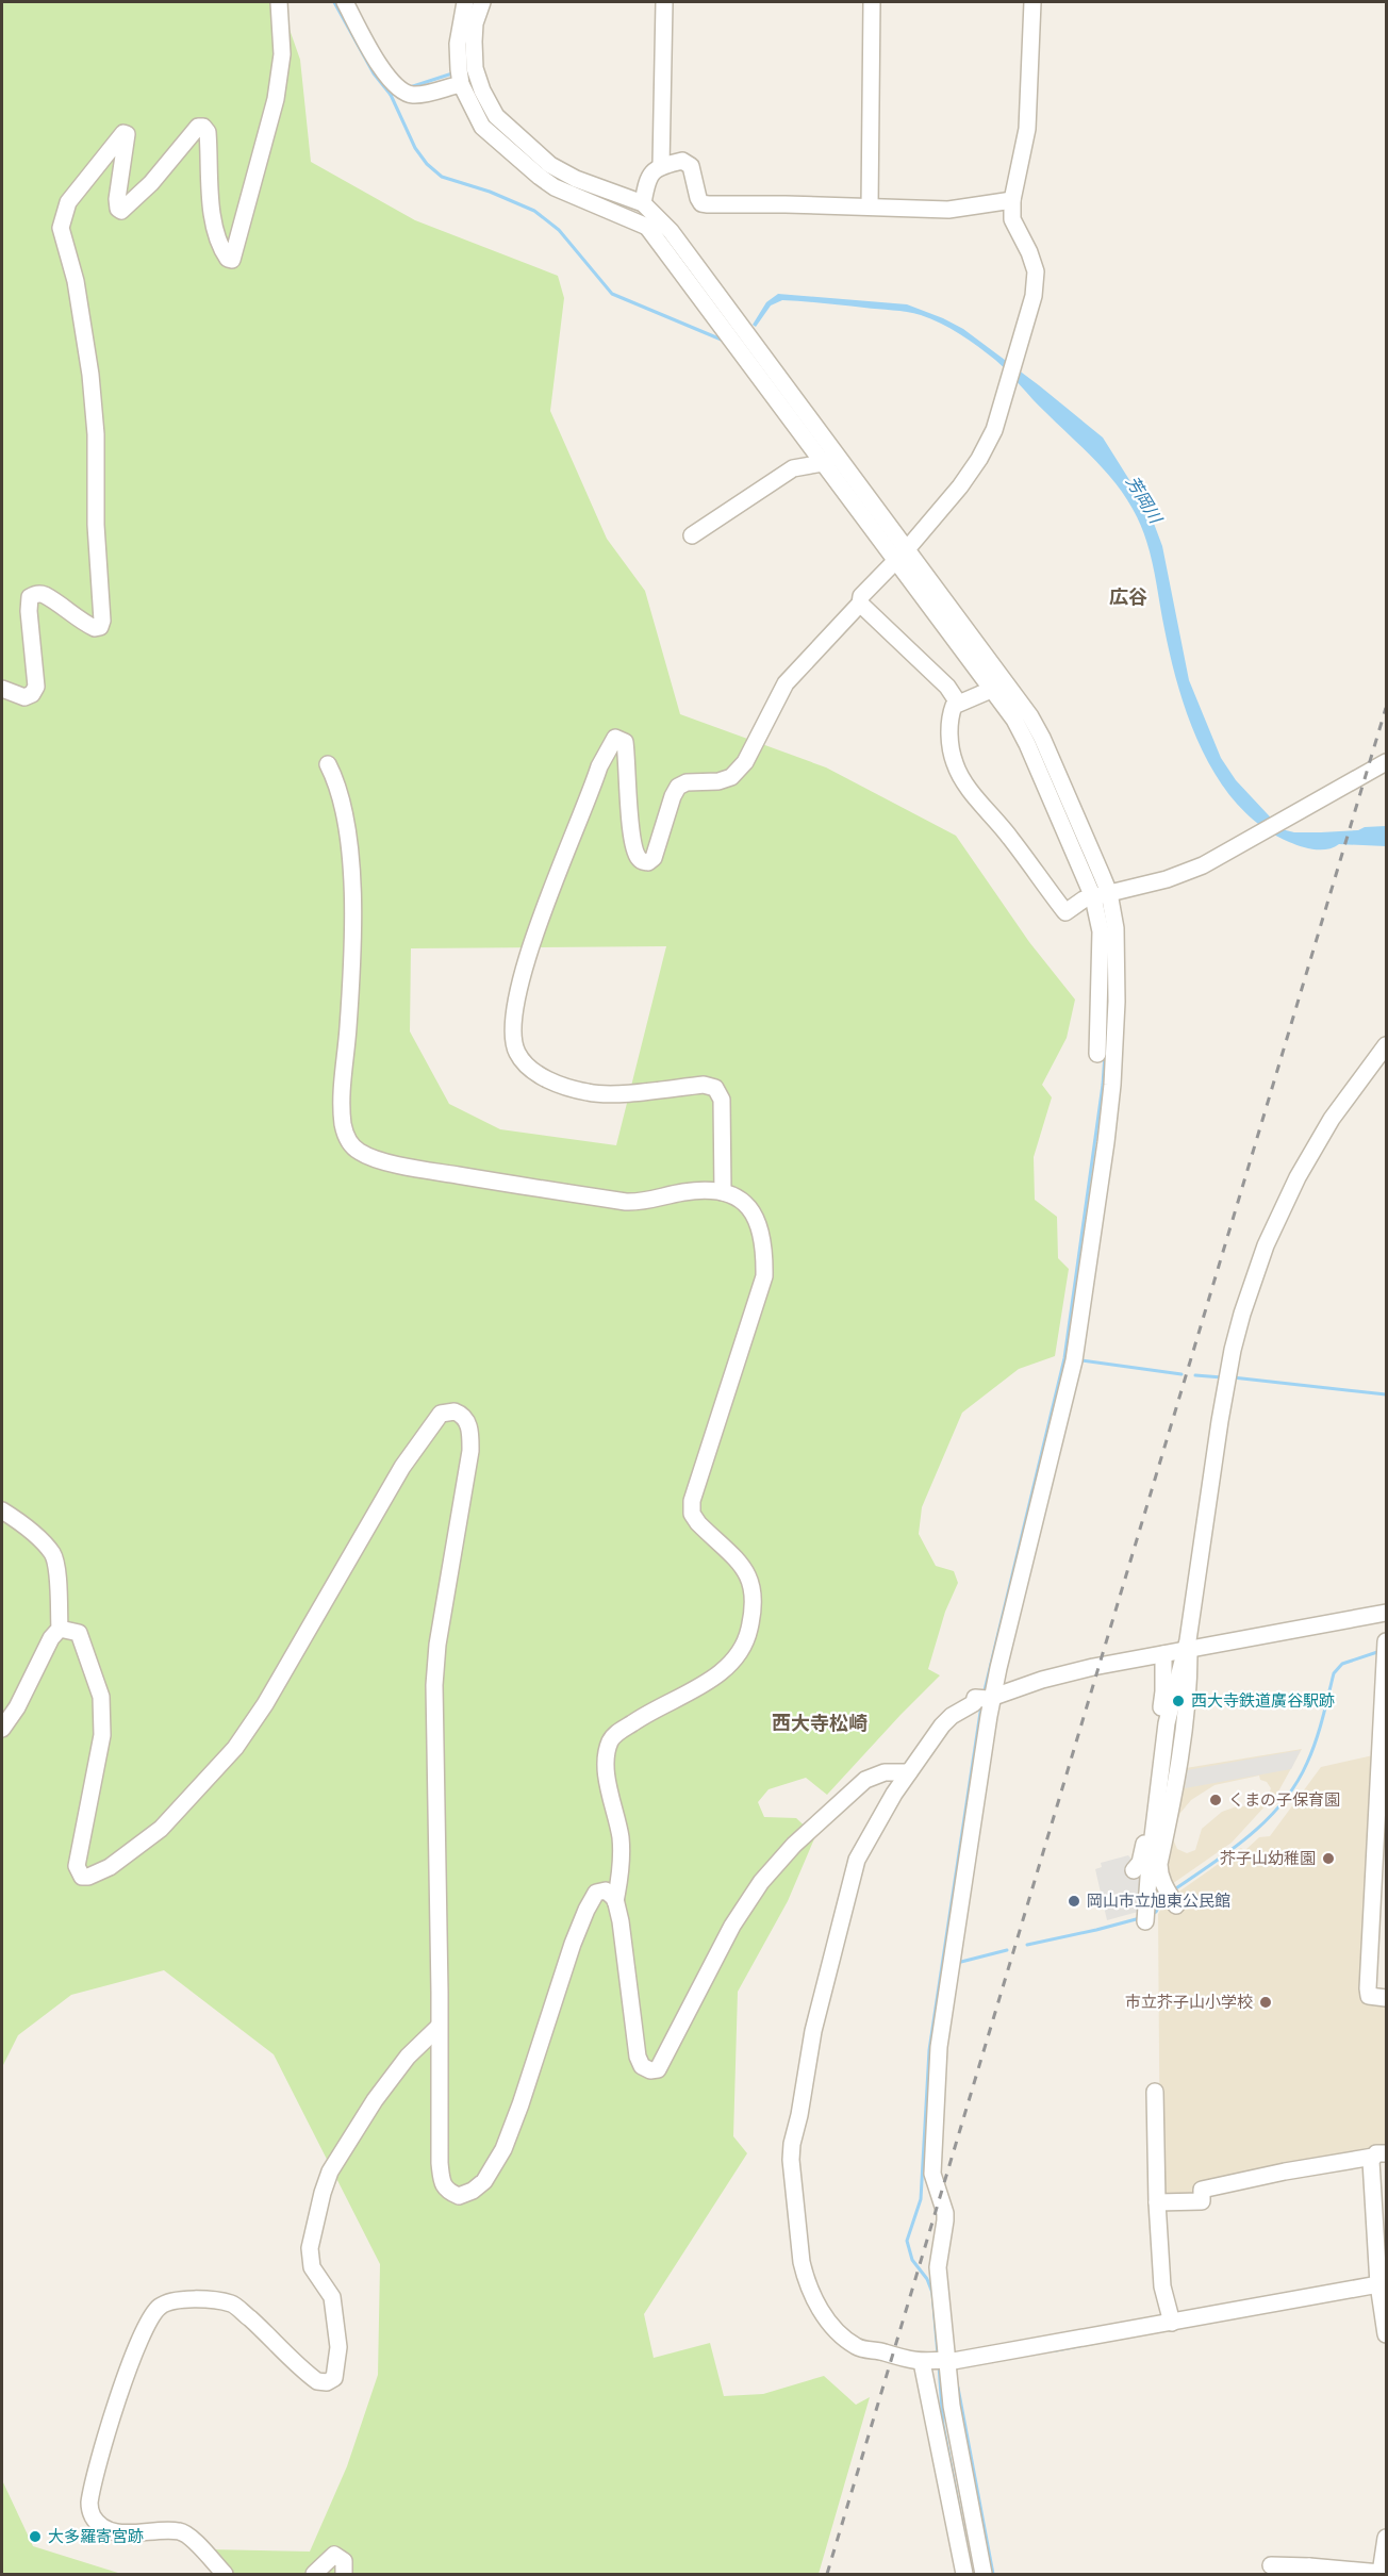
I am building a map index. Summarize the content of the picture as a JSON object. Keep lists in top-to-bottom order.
{
  "districts": ["広谷", "西大寺松崎"],
  "water": ["芳岡川"],
  "places": [
    "西大寺鉄道廣谷駅跡",
    "くまの子保育園",
    "芥子山幼稚園",
    "岡山市立旭東公民館",
    "市立芥子山小学校",
    "大多羅寄宮跡"
  ]
}
